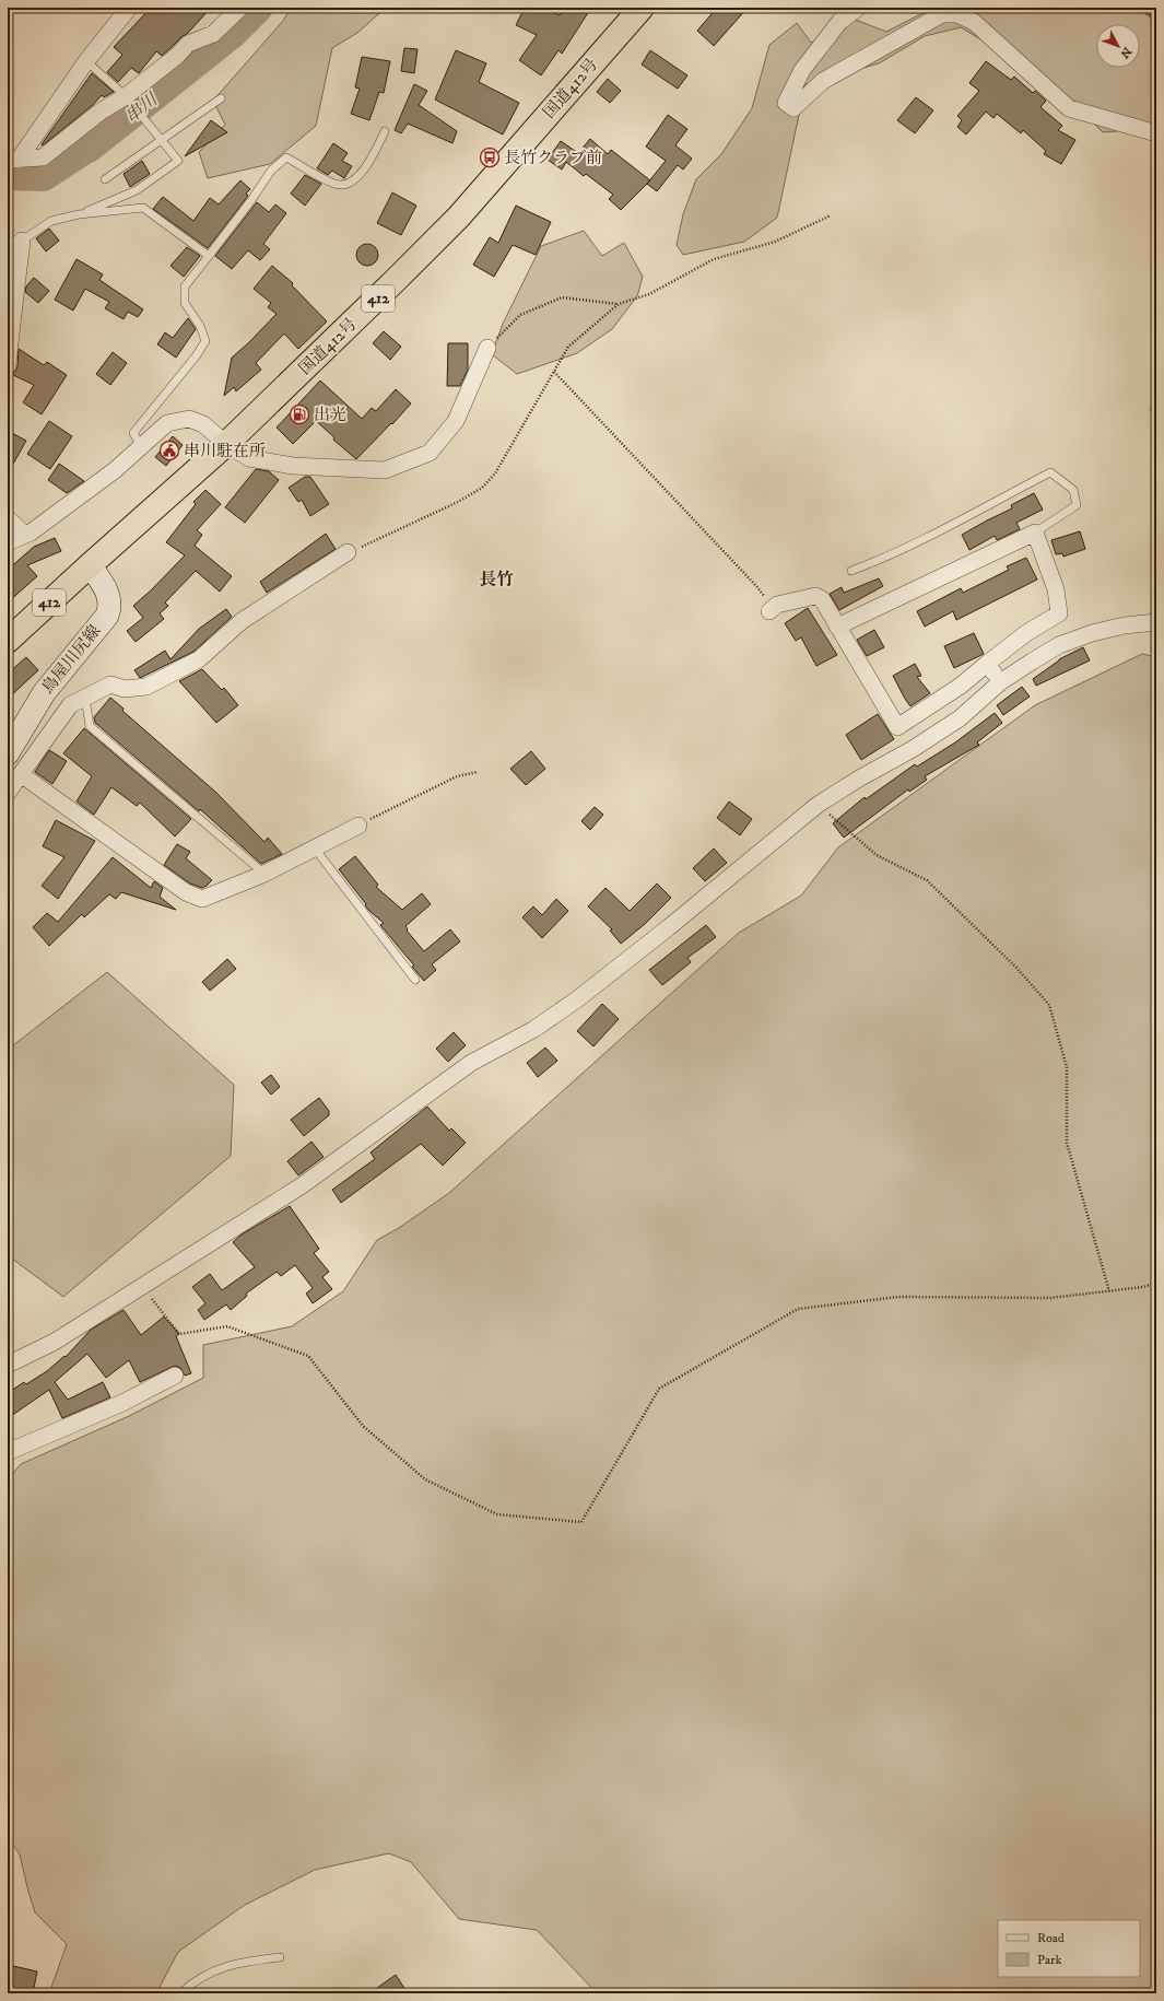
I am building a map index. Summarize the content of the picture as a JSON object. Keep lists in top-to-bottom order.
{
  "streets": {
    "highway": ["国道412号", "412"],
    "main road": ["鳥屋川尻線"]
  },
  "crossings": [
    ["国道412号", "鳥屋川尻線"]
  ],
  "districts": ["長竹"],
  "water": ["串川"],
  "places": {
    "bus stop": ["長竹クラブ前"],
    "fuel station": ["出光"],
    "public building": ["串川駐在所"]
  },
  "legend": ["Road", "Park"],
  "north": "bottom right"
}
